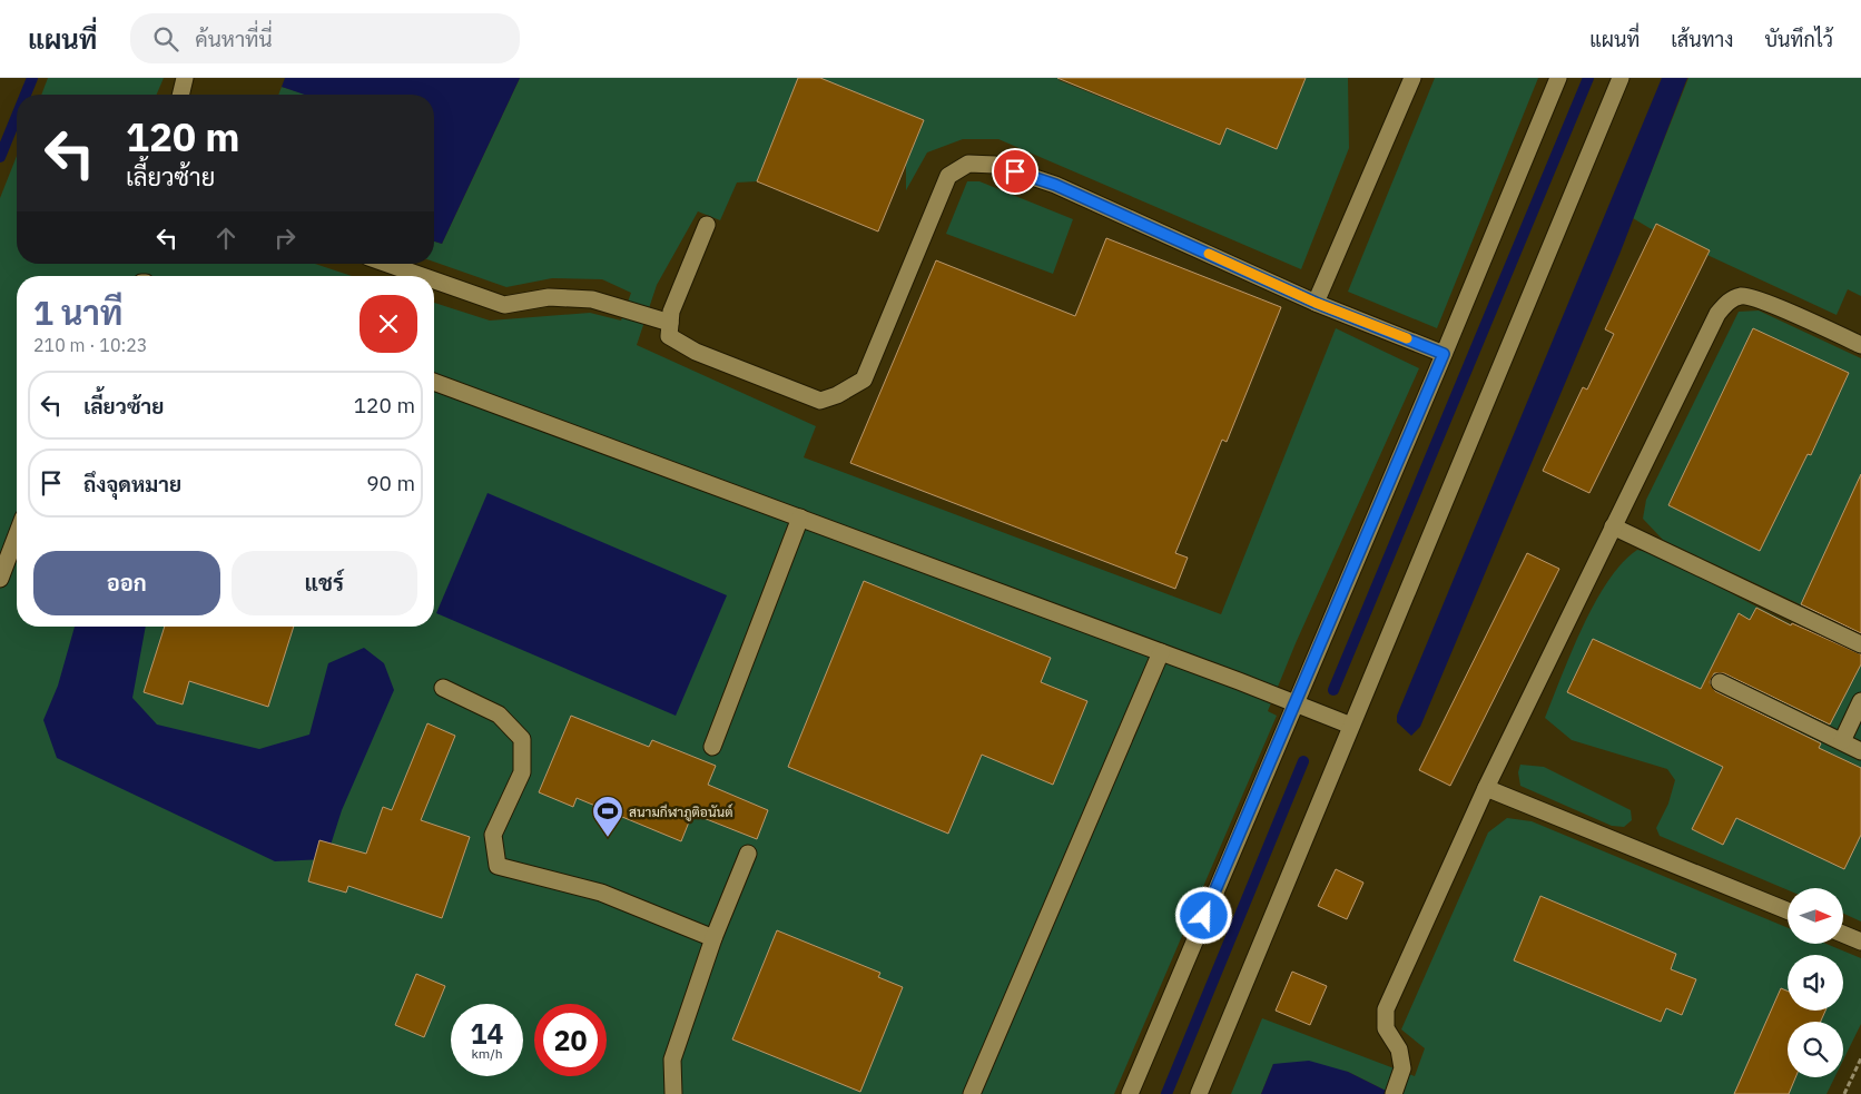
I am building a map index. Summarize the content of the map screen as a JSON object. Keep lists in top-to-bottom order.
{
  "places": {
    "sports": ["สนามกีฬาภูติอนันต์"]
  },
  "north": "right",
  "page": {
    "header": "แผนที่",
    "search": "ค้นหาที่นี่",
    "nav": ["แผนที่", "เส้นทาง", "บันทึกไว้"],
    "turn": ["120 m", "เลี้ยวซ้าย"],
    "heading": ["1 นาที", "210 m · 10:23"],
    "list": [
      {
        "name": "เลี้ยวซ้าย",
        "value": "120 m"
      },
      {
        "name": "ถึงจุดหมาย",
        "value": "90 m"
      }
    ],
    "buttons": ["ออก", "แชร์"],
    "speed": "14 km/h",
    "limit": "20"
  }
}
